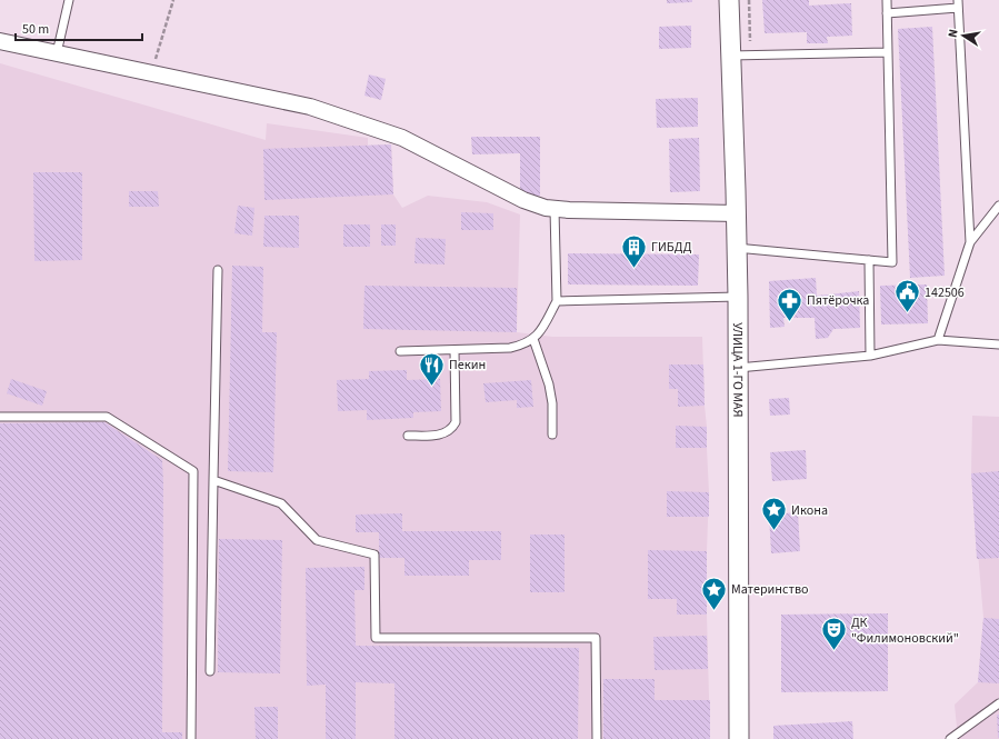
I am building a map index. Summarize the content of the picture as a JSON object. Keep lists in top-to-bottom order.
{
  "streets": {
    "street": ["УЛИЦА 1-ГО МАЯ"]
  },
  "places": {
    "building": ["ГИБДД"],
    "public building": ["142506"],
    "pharmacy": ["Пятёрочка"],
    "restaurant": ["Пекин"],
    "place": ["Икона", "Материнство"],
    "theatre": ["ДК \"Филимоновский\""]
  },
  "scale_bar": "50 m",
  "north": "left"
}
